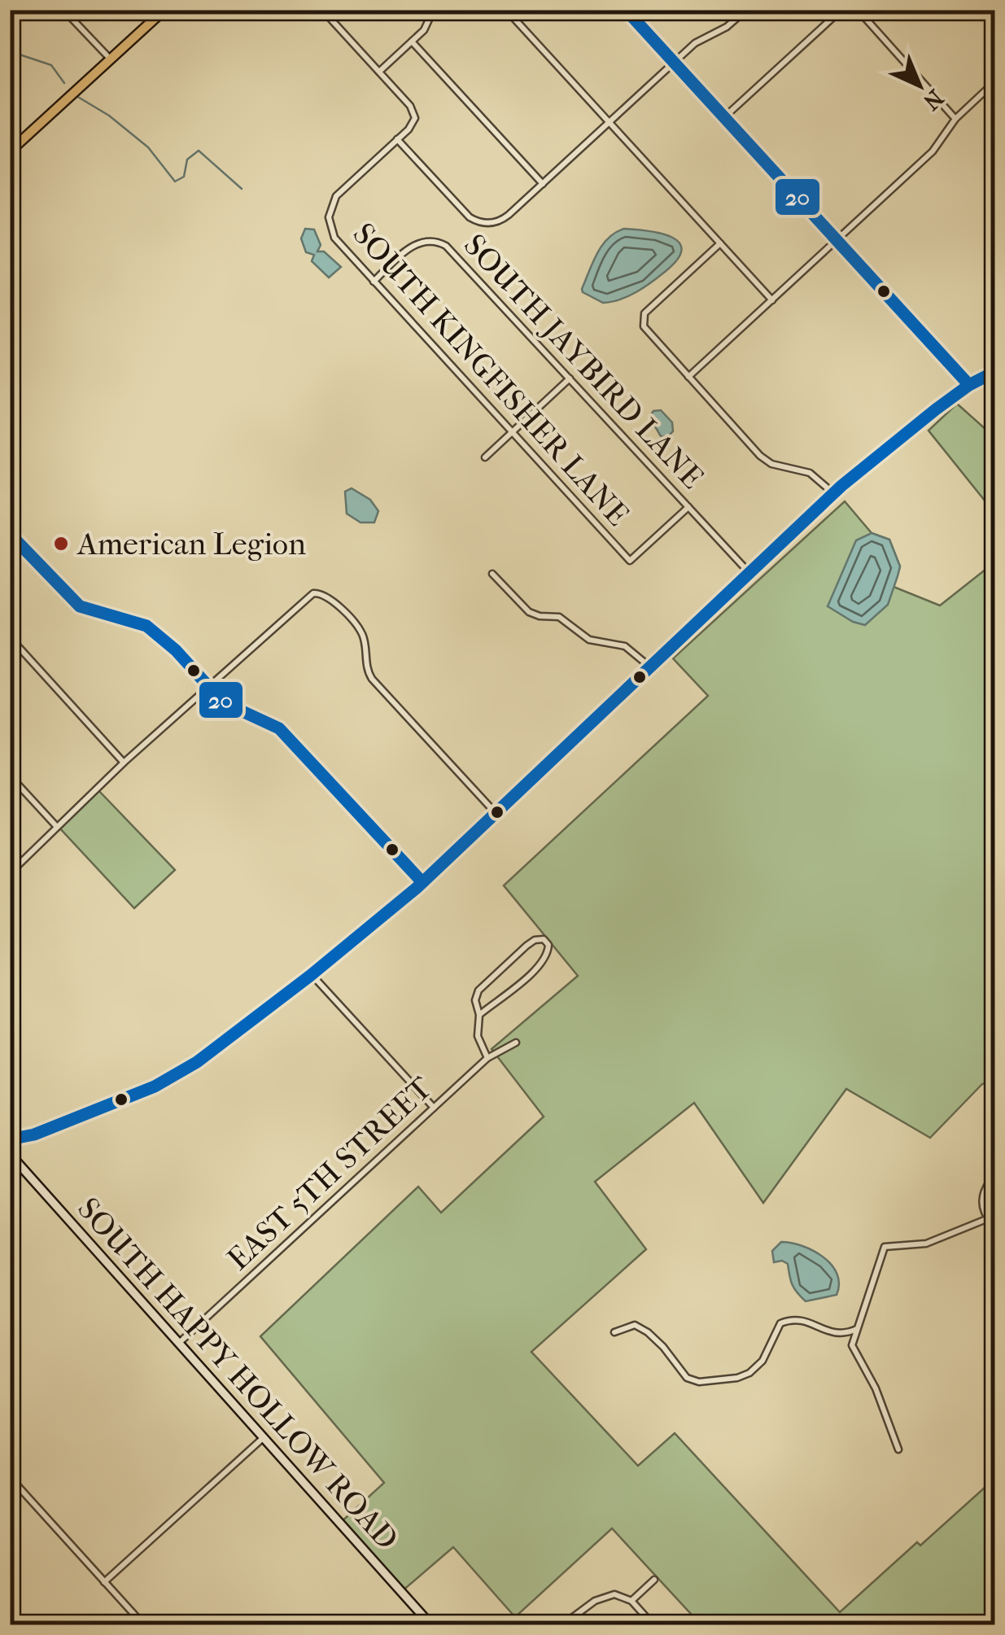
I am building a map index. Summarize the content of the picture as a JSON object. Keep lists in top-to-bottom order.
{
  "streets": {
    "main road": ["SOUTH HAPPY HOLLOW ROAD"],
    "street": ["SOUTH JAYBIRD LANE", "SOUTH KINGFISHER LANE", "EAST 5TH STREET"]
  },
  "crossings": [
    ["SOUTH JAYBIRD LANE", "SOUTH KINGFISHER LANE"],
    ["EAST 5TH STREET", "SOUTH HAPPY HOLLOW ROAD"]
  ],
  "places": ["American Legion"],
  "lines": ["transit line 20"],
  "north": "bottom right"
}
